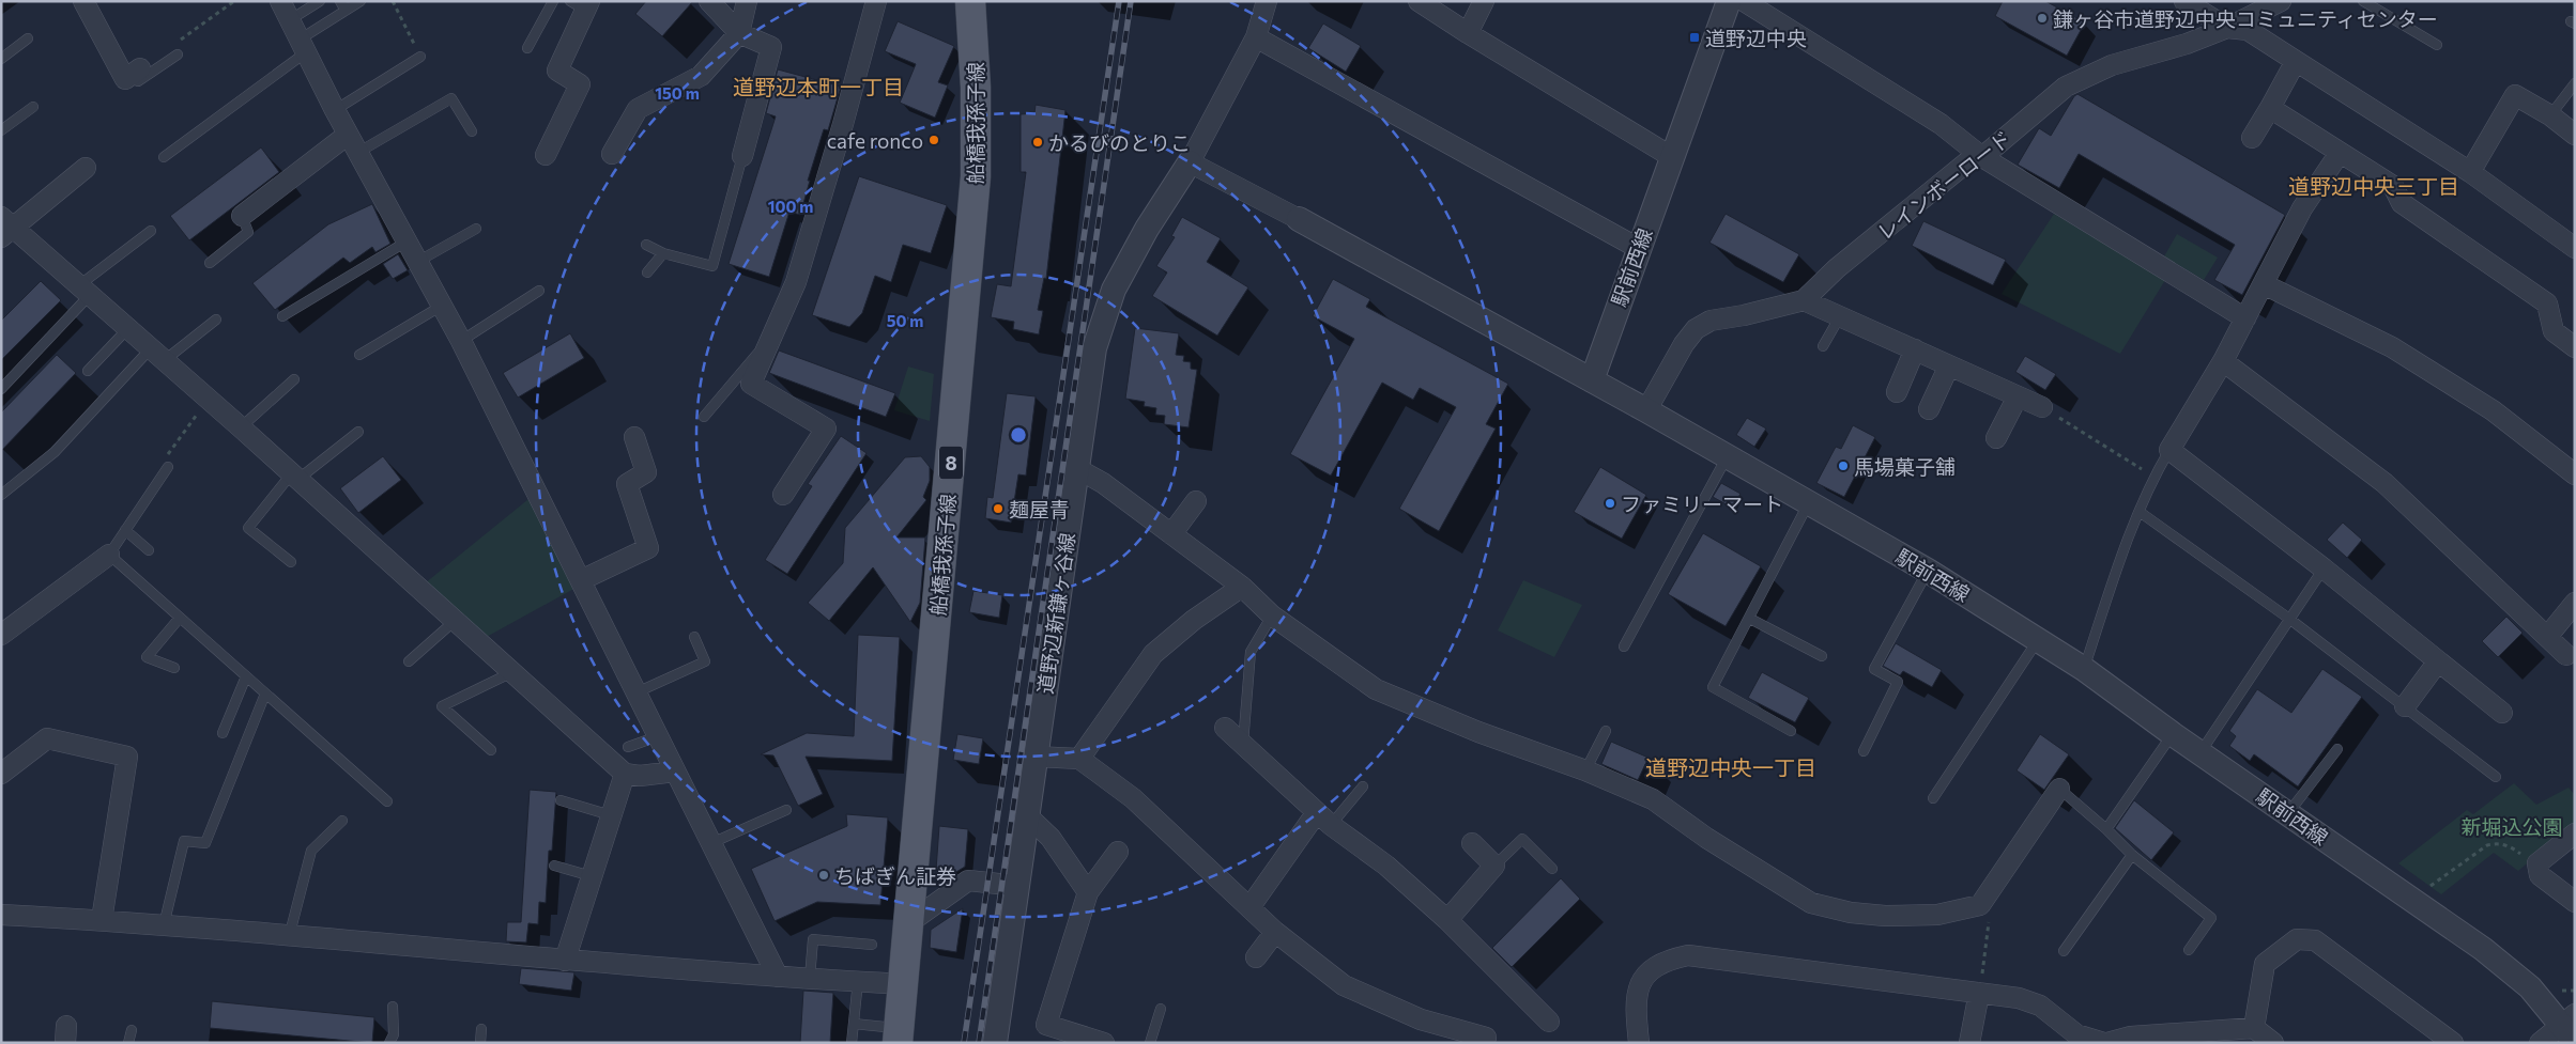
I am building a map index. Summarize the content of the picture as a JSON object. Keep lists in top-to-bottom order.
{
  "streets": {
    "main road": ["船橋我孫子線", "8"],
    "street": ["レインボーロード", "駅前西線", "道野辺新鎌ヶ谷線"]
  },
  "districts": ["道野辺本町一丁目", "道野辺中央三丁目", "道野辺中央一丁目"],
  "parks": ["新堀込公園"],
  "places": {
    "other": [
      "鎌ヶ谷市道野辺中央コミュニティセンター",
      "cafe ronco",
      "かるびのとりこ",
      "馬場菓子舗",
      "ファミリーマート",
      "麺屋青",
      "ちばぎん証券"
    ],
    "transit": ["道野辺中央"]
  },
  "rings": ["150 m", "100 m", "50 m"]
}
